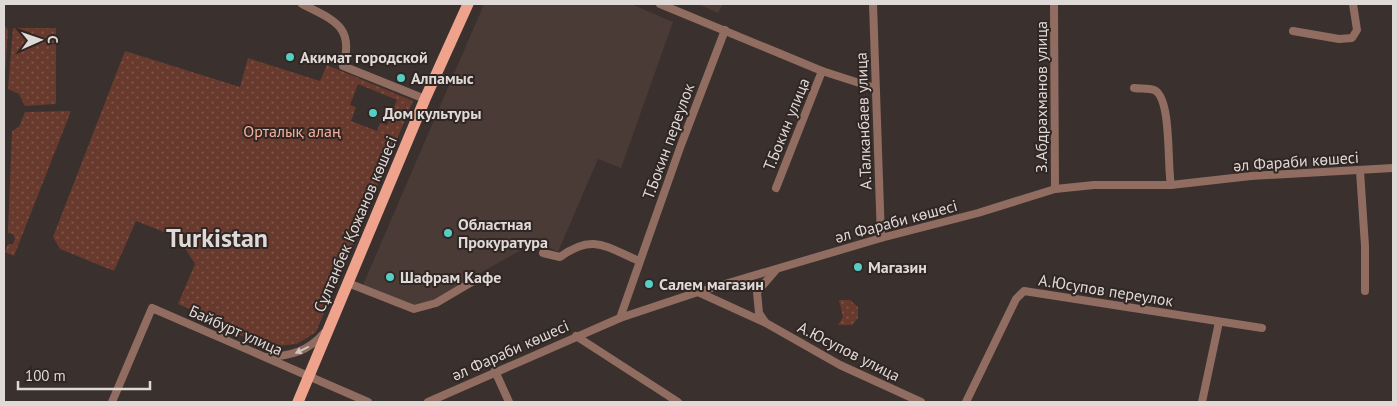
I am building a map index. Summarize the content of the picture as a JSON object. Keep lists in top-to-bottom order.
{
  "streets": {
    "main road": ["Сұлтанбек Қожанов көшесі"],
    "street": [
      "З.Абдрахманов улица",
      "А.Талканбаев улица",
      "Т.Бокин улица",
      "Т.Бокин переулок",
      "әл Фараби көшесі",
      "А.Юсупов переулок",
      "Байбурт улица",
      "А.Юсупов улица"
    ]
  },
  "crossings": [
    ["З.Абдрахманов улица", "әл Фараби көшесі"],
    ["А.Талканбаев улица", "Т.Бокин улица"],
    ["А.Талканбаев улица", "әл Фараби көшесі"],
    ["Т.Бокин улица", "Т.Бокин переулок"],
    ["Т.Бокин переулок", "әл Фараби көшесі"],
    ["әл Фараби көшесі", "А.Юсупов улица"],
    ["Сұлтанбек Қожанов көшесі", "Байбурт улица"]
  ],
  "districts": ["Turkistan"],
  "parks": ["Орталық алаң"],
  "places": [
    "Акимат городской",
    "Алпамыс",
    "Дом культуры",
    "Областная Прокуратура",
    "Магазин",
    "Шафрам Кафе",
    "Салем магазин"
  ],
  "scale_bar": "100 m",
  "north": "right"
}
